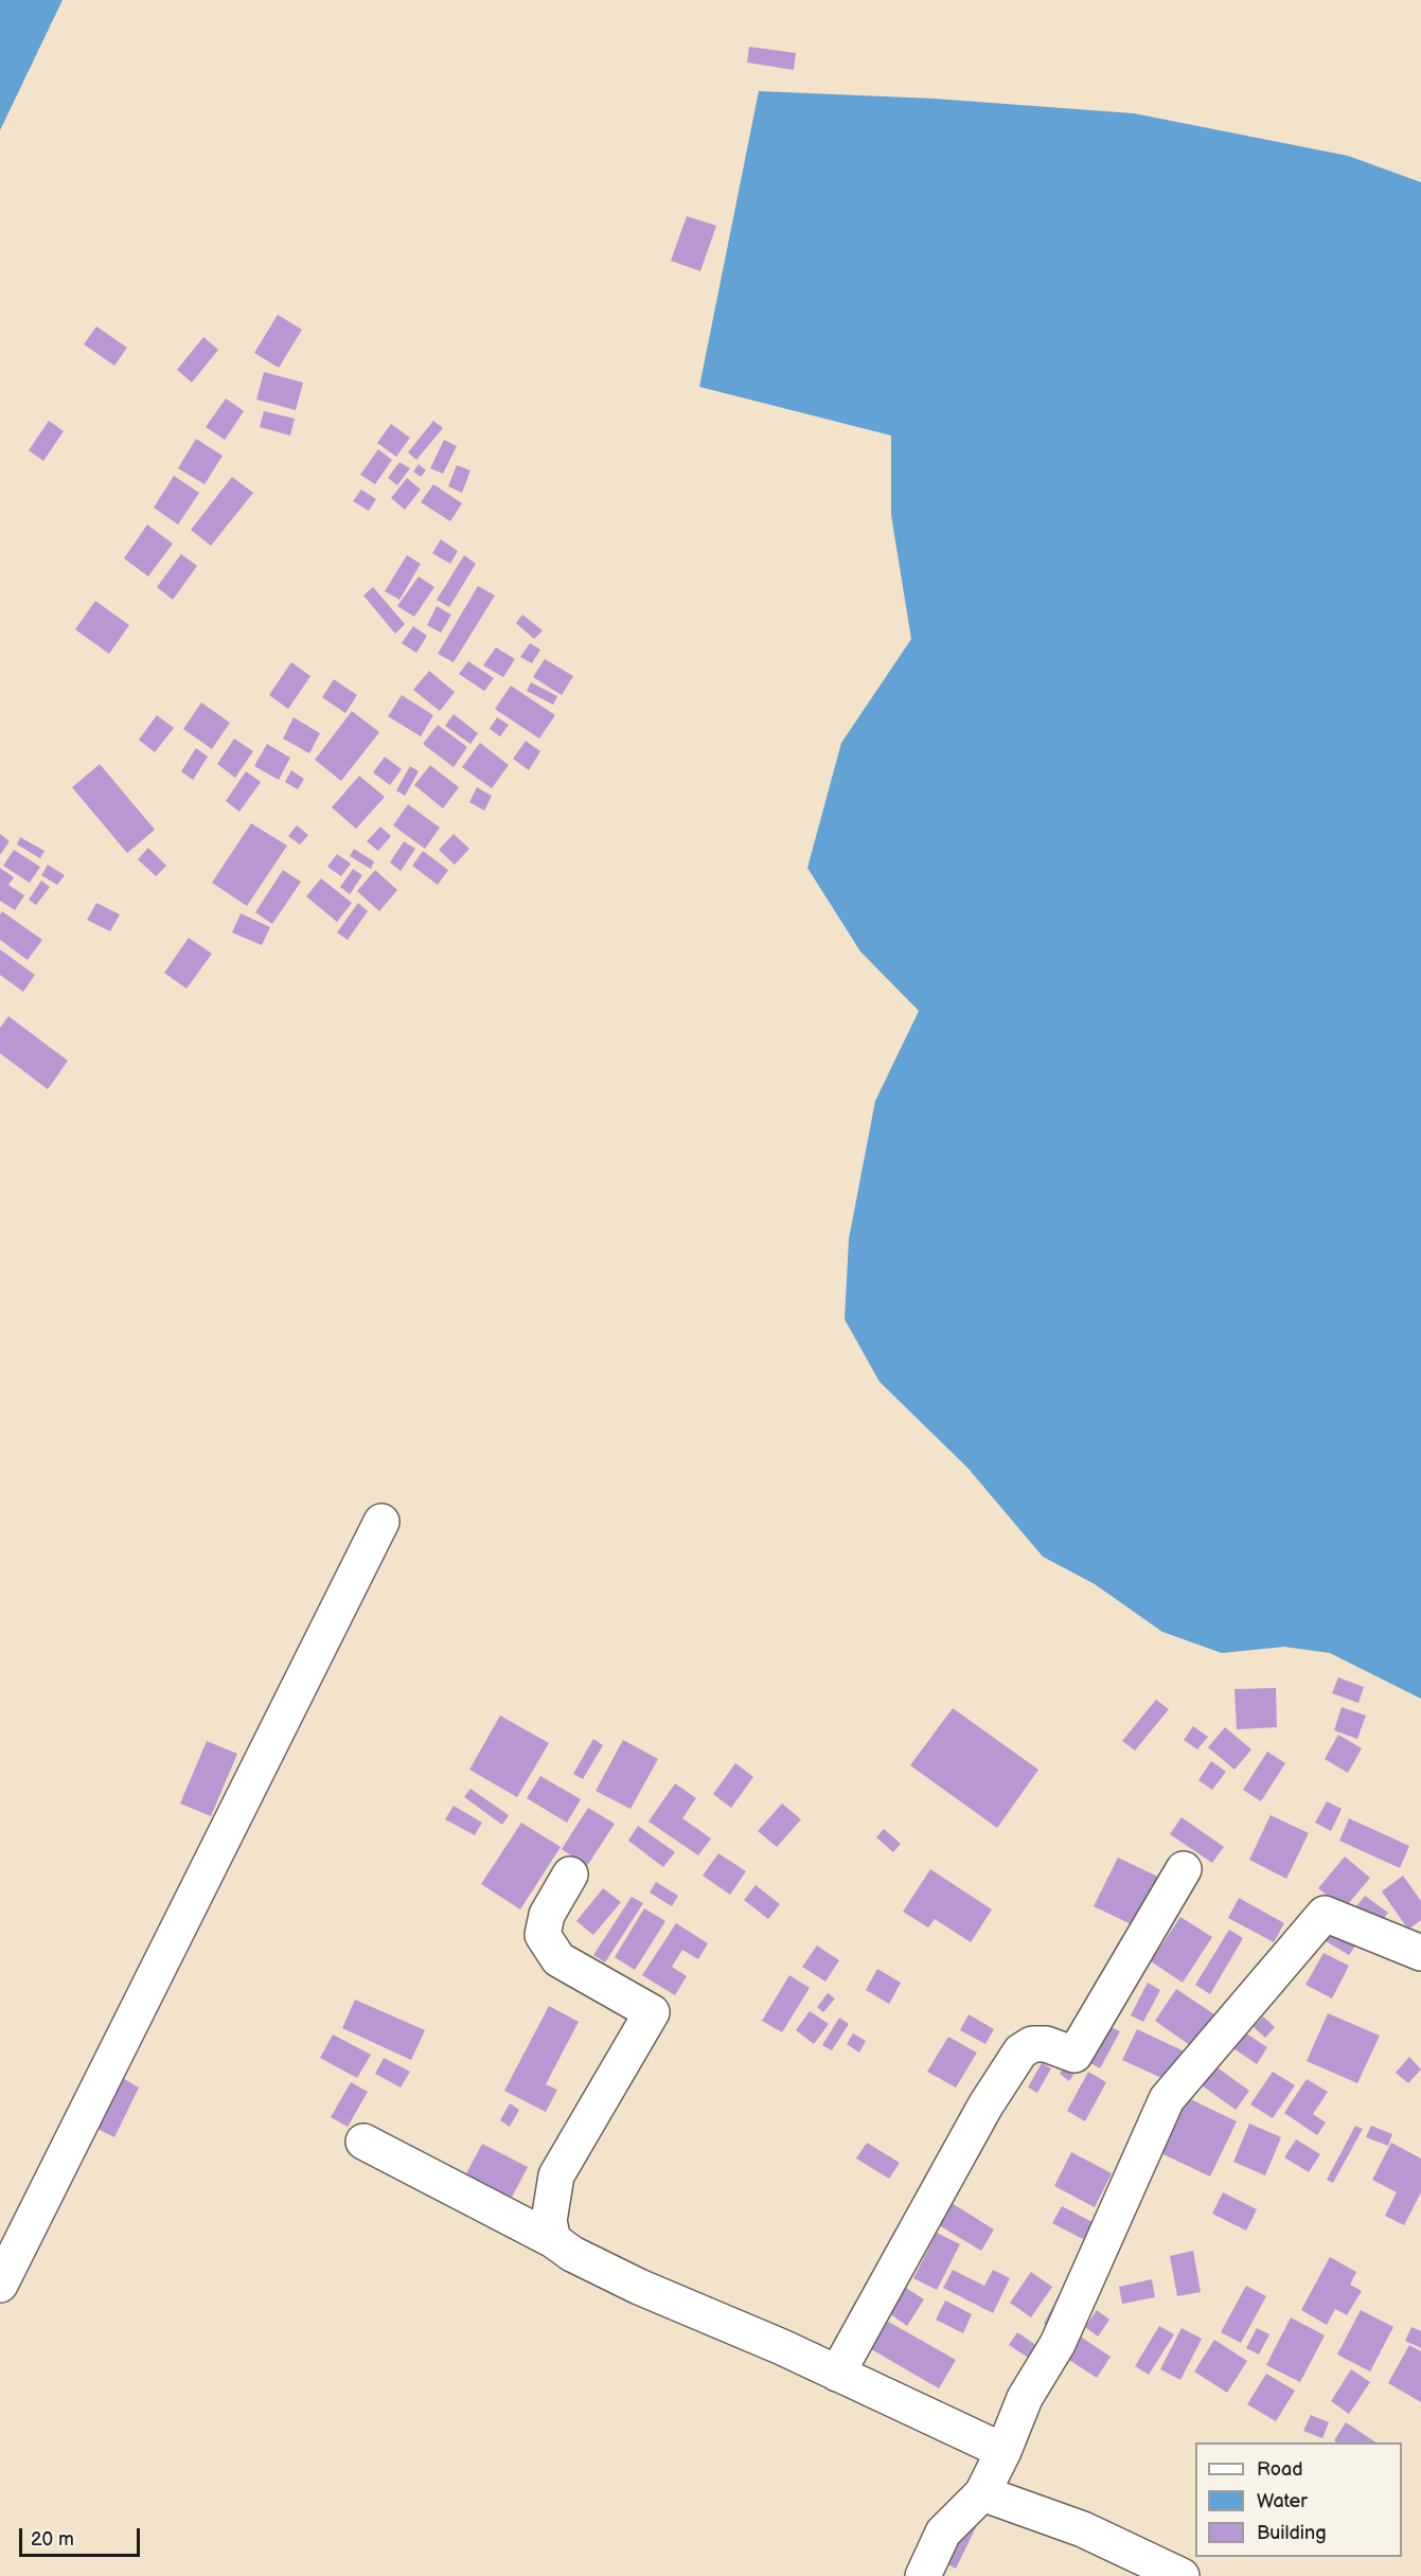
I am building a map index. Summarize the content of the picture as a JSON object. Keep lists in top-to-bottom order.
{
  "legend": ["Road", "Water", "Building"],
  "scale_bar": "20 m"
}
